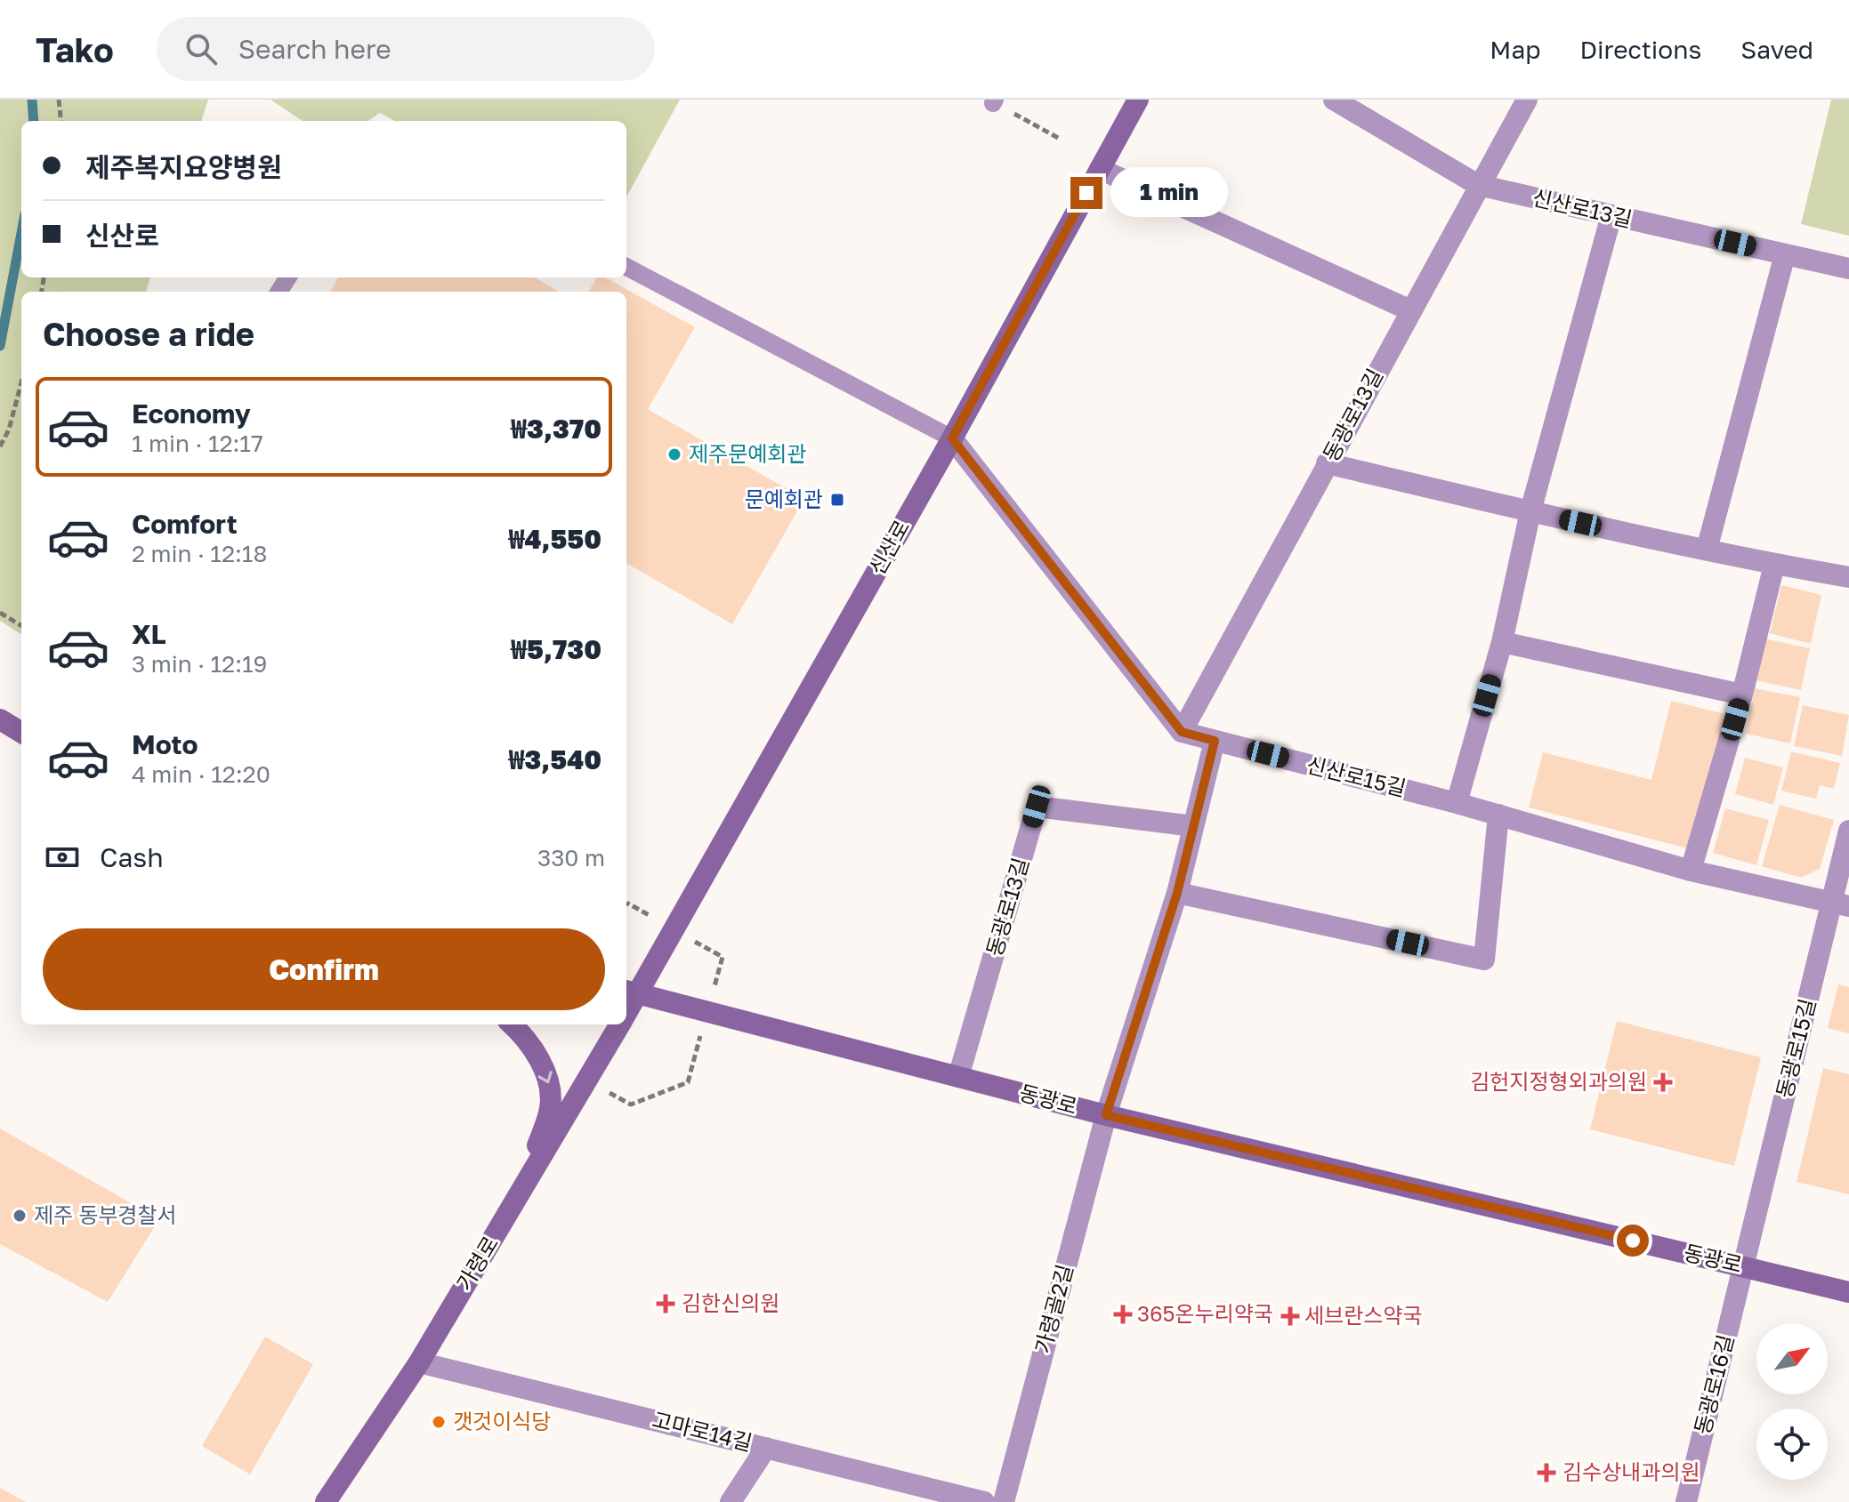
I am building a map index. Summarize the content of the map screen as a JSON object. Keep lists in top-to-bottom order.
{
  "streets": {
    "main road": ["신산로", "동광로", "가령로"],
    "street": [
      "신산로13길",
      "동광로13길",
      "신산로15길",
      "동광로15길",
      "가령골2길",
      "동광로16길",
      "고마로14길"
    ]
  },
  "crossings": [
    ["신산로13길", "동광로13길"],
    ["동광로13길", "신산로15길"],
    ["동광로13길", "동광로"],
    ["신산로", "동광로"],
    ["신산로15길", "동광로15길"],
    ["동광로15길", "동광로"],
    ["동광로15길", "동광로16길"],
    ["동광로", "가령골2길"],
    ["동광로", "동광로16길"],
    ["가령로", "고마로14길"]
  ],
  "places": {
    "other": ["제주문예회관", "제주 동부경찰서", "갯것이식당"],
    "transit": ["문예회관"],
    "health": [
      "김헌지정형외과의원",
      "김한신의원",
      "365온누리약국",
      "세브란스약국",
      "김수상내과의원"
    ]
  },
  "north": "top right",
  "page": {
    "header": "Tako",
    "search": "Search here",
    "nav": ["Map", "Directions", "Saved"],
    "banner": ["제주복지요양병원", "신산로"],
    "bubble": "1 min",
    "heading": "Choose a ride",
    "list": [
      {
        "name": "Economy",
        "note": "1 min · 12:17",
        "value": "₩3,370"
      },
      {
        "name": "Comfort",
        "note": "2 min · 12:18",
        "value": "₩4,550"
      },
      {
        "name": "XL",
        "note": "3 min · 12:19",
        "value": "₩5,730"
      },
      {
        "name": "Moto",
        "note": "4 min · 12:20",
        "value": "₩3,540"
      }
    ],
    "pay": ["Cash", "330 m"],
    "buttons": "Confirm"
  }
}
